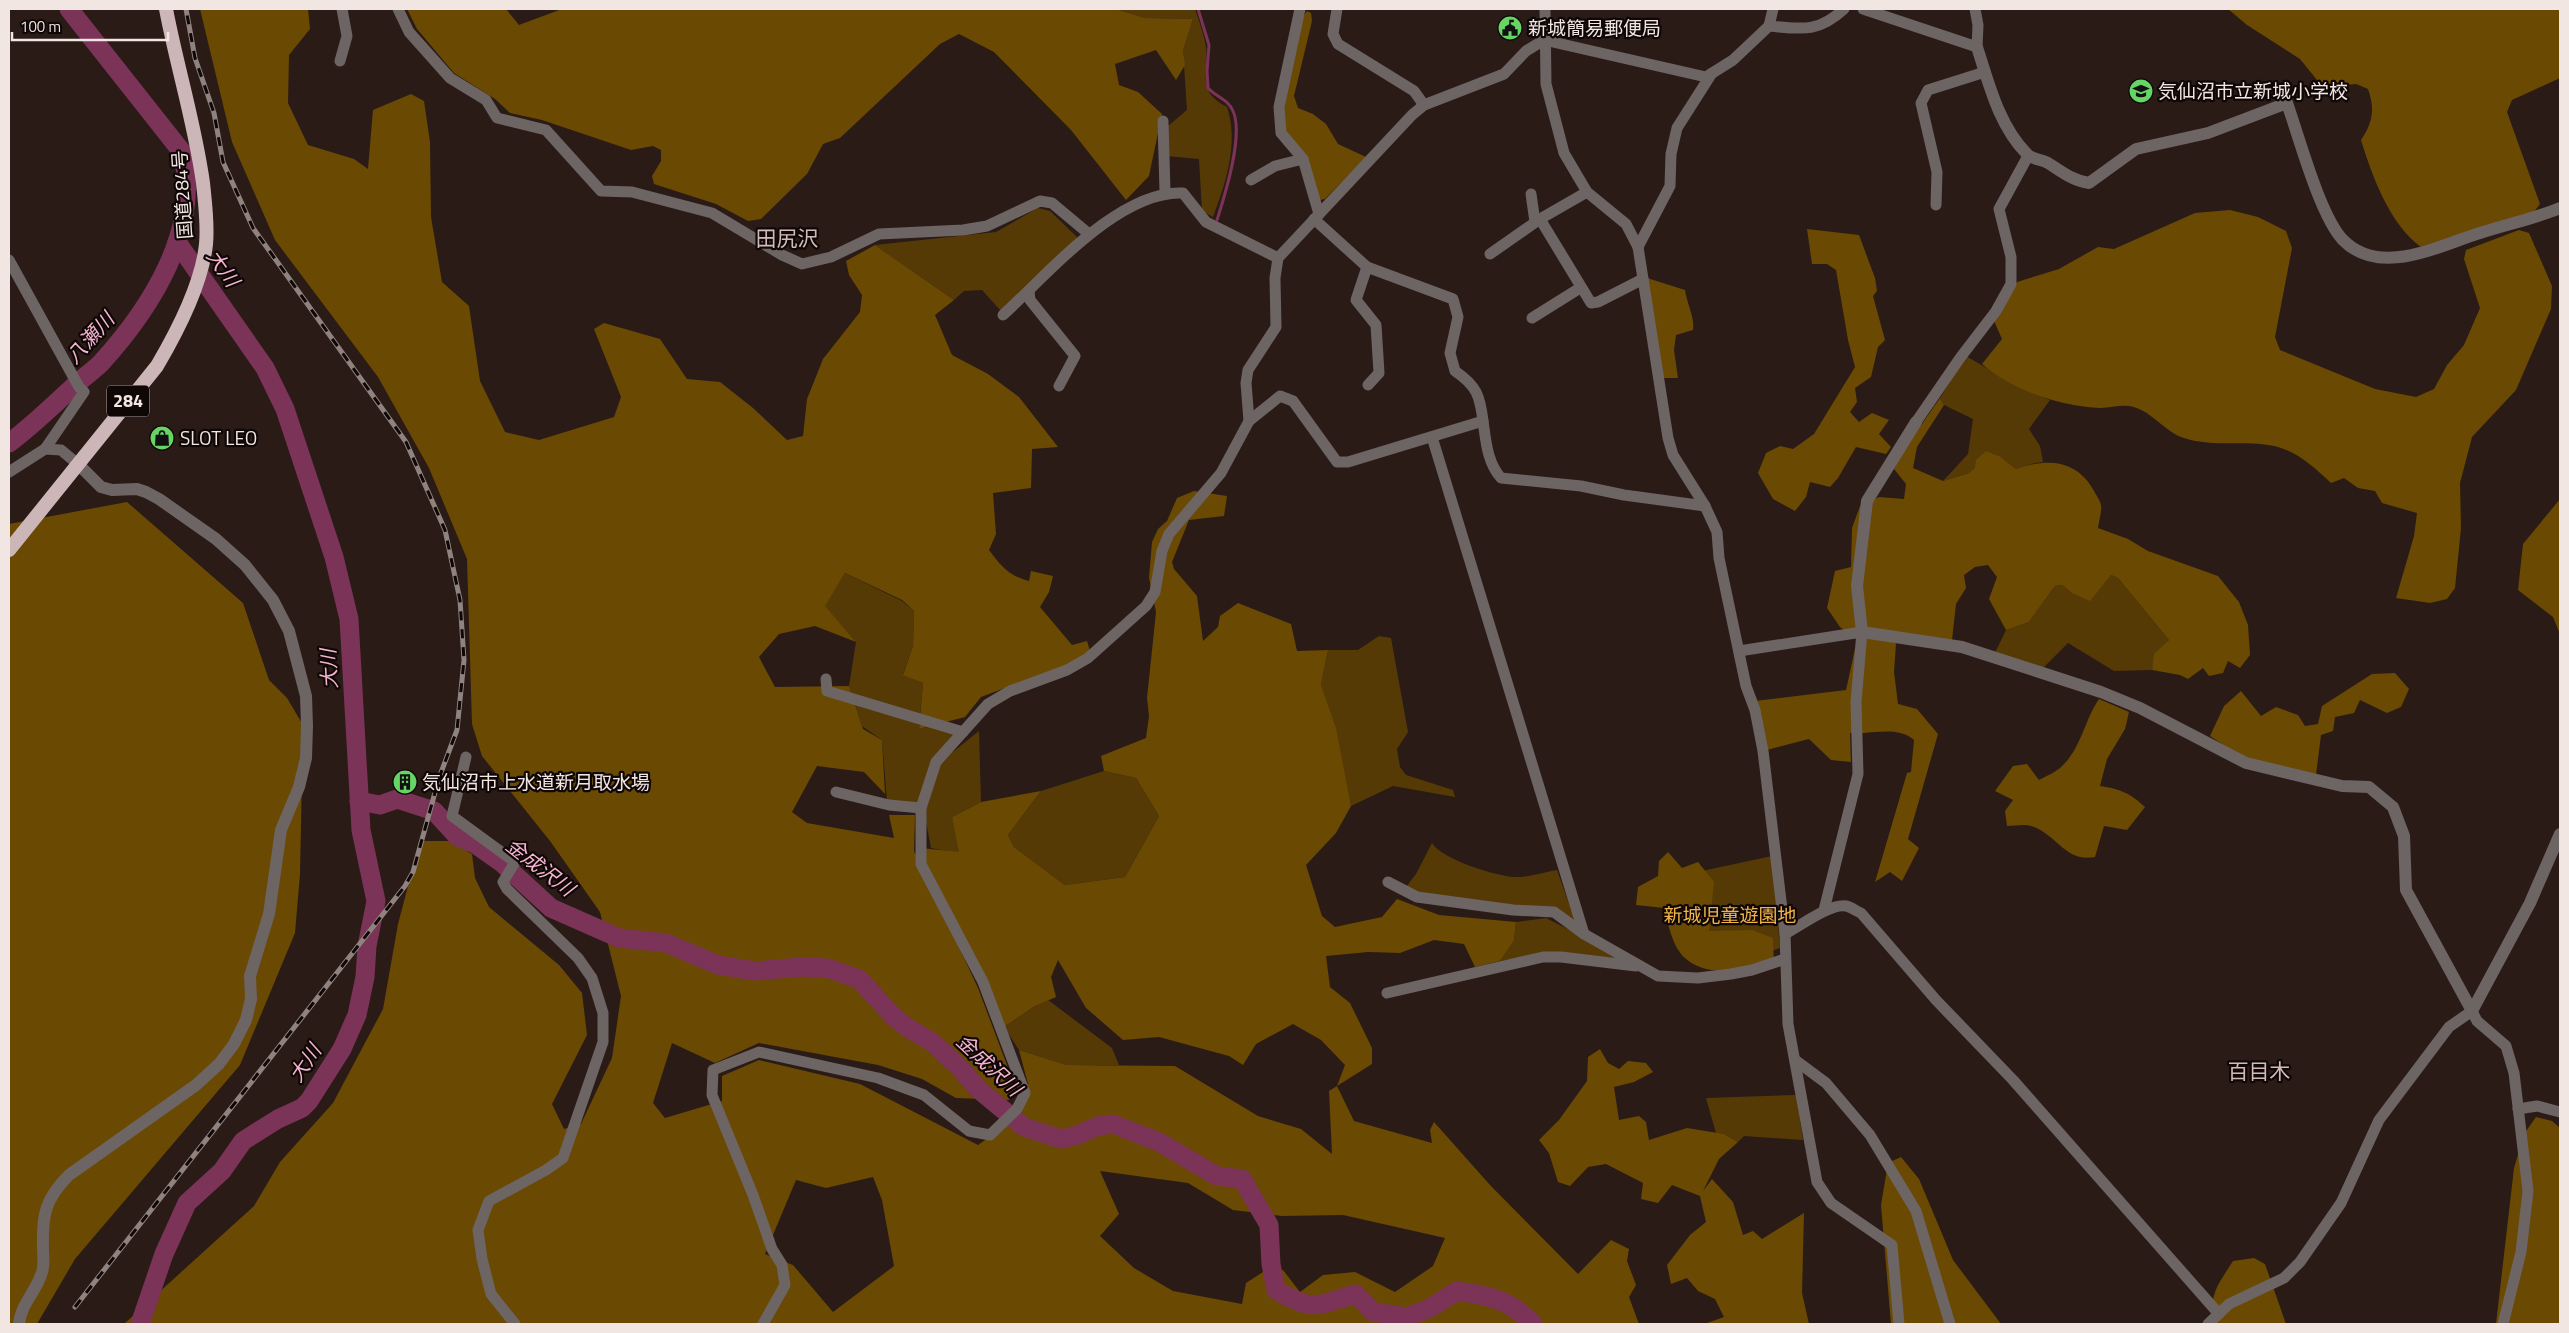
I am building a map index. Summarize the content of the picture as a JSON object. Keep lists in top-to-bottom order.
{
  "streets": {
    "highway": ["国道284号", "284"]
  },
  "crossings": [
    ["国道284号", "284"]
  ],
  "districts": ["田尻沢", "百目木"],
  "water": ["大川", "八瀬川", "金成沢川"],
  "parks": ["新城児童遊園地"],
  "places": {
    "public building": ["新城簡易郵便局"],
    "school or university": ["気仙沼市立新城小学校"],
    "shop": ["SLOT LEO"],
    "building": ["気仙沼市上水道新月取水場"]
  },
  "scale_bar": "100 m"
}
